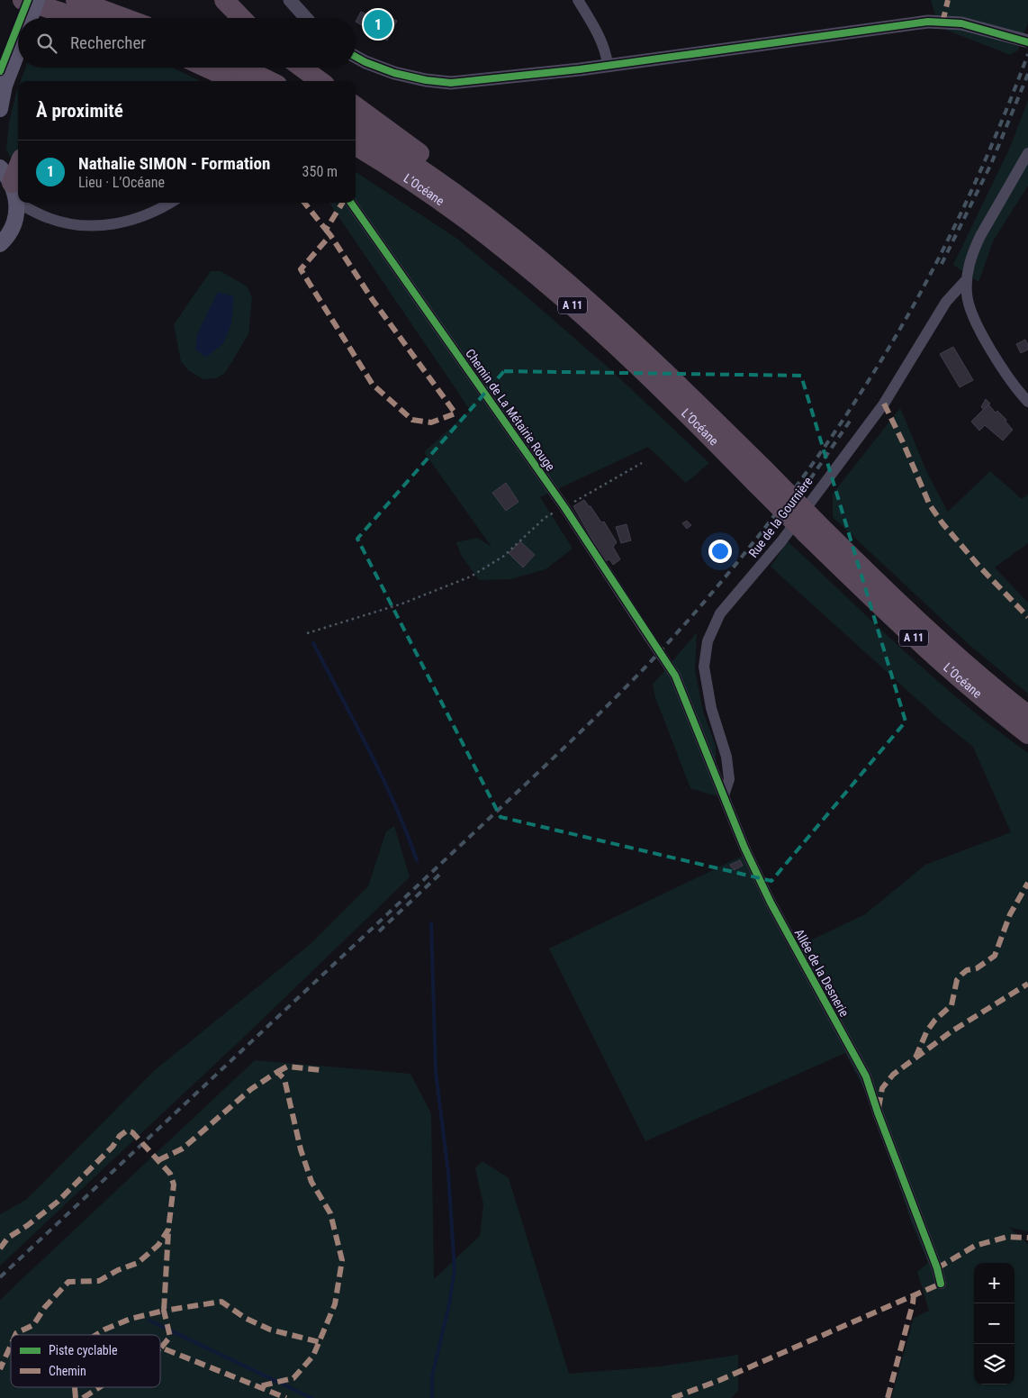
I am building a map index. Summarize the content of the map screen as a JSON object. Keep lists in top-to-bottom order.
{
  "streets": {
    "highway": ["L’Océane", "A 11"],
    "street": ["Chemin de La Métairie Rouge", "Rue de la Gournière", "Allée de la Desnerie"]
  },
  "crossings": [
    ["Chemin de La Métairie Rouge", "Allée de la Desnerie"],
    ["Rue de la Gournière", "Allée de la Desnerie"]
  ],
  "legend": ["Piste cyclable", "Chemin"],
  "page": {
    "pins": "1",
    "search": "Rechercher",
    "heading": "À proximité",
    "list": [
      {
        "mark": "1",
        "name": "Nathalie SIMON - Formation",
        "note": "Lieu · L’Océane",
        "value": "350 m"
      }
    ],
    "map_buttons": ["+", "−"]
  }
}
